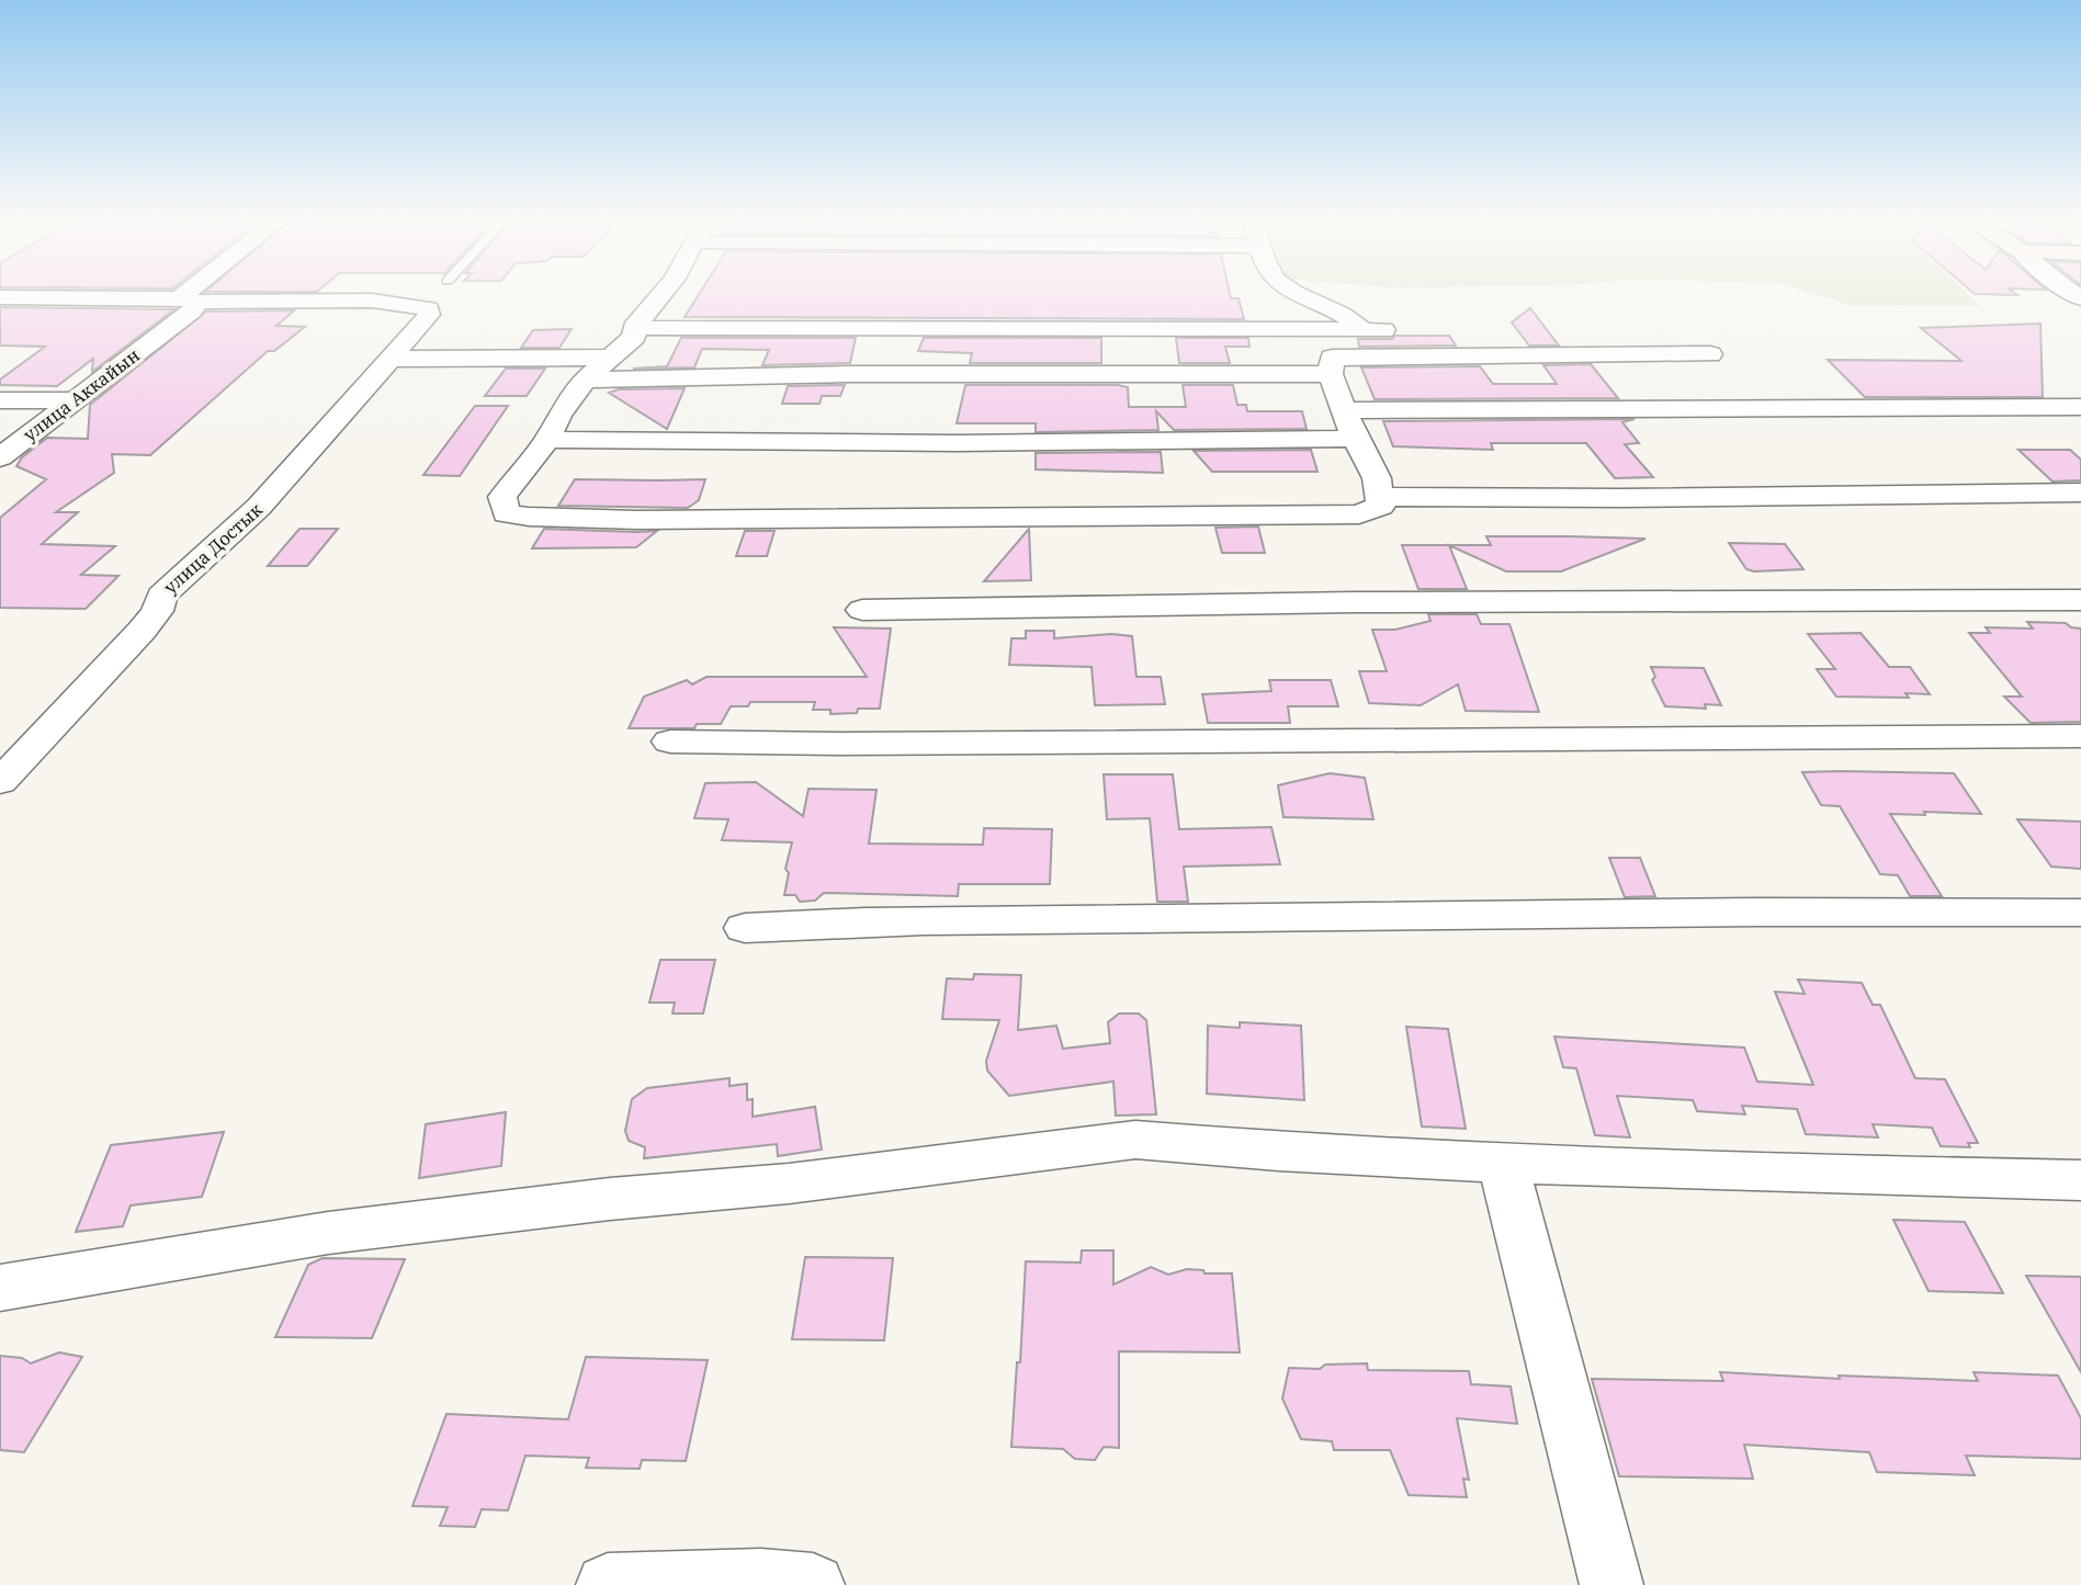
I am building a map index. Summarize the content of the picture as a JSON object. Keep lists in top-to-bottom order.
{
  "streets": {
    "street": ["улица Аккайын", "улица Достык"]
  },
  "crossings": [
    ["улица Аккайын", "улица Достык"]
  ]
}
